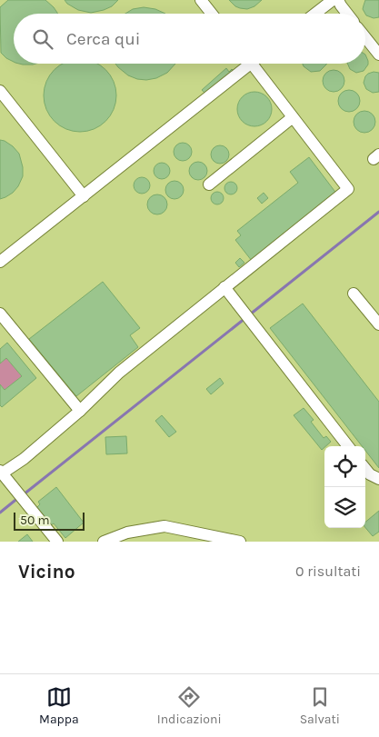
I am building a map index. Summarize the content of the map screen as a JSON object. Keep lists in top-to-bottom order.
{
  "scale_bar": "50 m",
  "page": {
    "search": "Cerca qui",
    "scale": "50 m",
    "heading": ["Vicino", "0 risultati"],
    "nav": ["Mappa", "Indicazioni", "Salvati"]
  }
}
